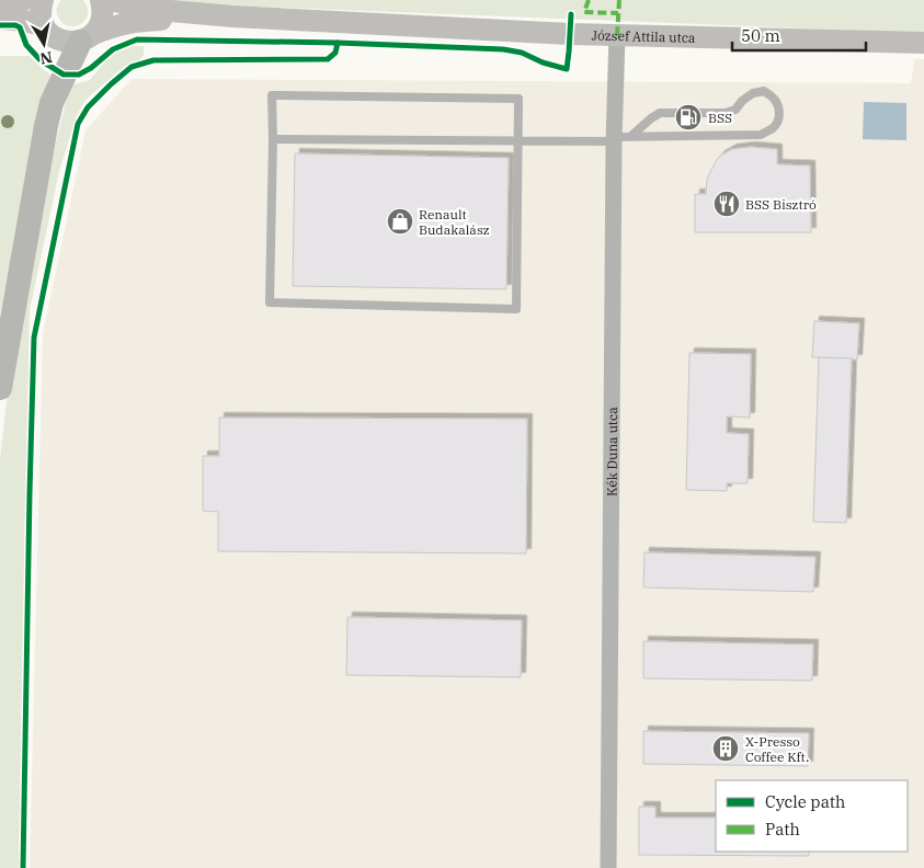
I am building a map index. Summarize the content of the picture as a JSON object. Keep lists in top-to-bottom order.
{
  "streets": {
    "main road": ["József Attila utca"],
    "street": ["Kék Duna utca"]
  },
  "crossings": [
    ["József Attila utca", "Kék Duna utca"]
  ],
  "places": {
    "fuel station": ["BSS"],
    "restaurant": ["BSS Bisztró"],
    "shop": ["Renault Budakalász"],
    "building": ["X-Presso Coffee Kft."]
  },
  "legend": ["Cycle path", "Path"],
  "scale_bar": "50 m",
  "north": "bottom"
}
